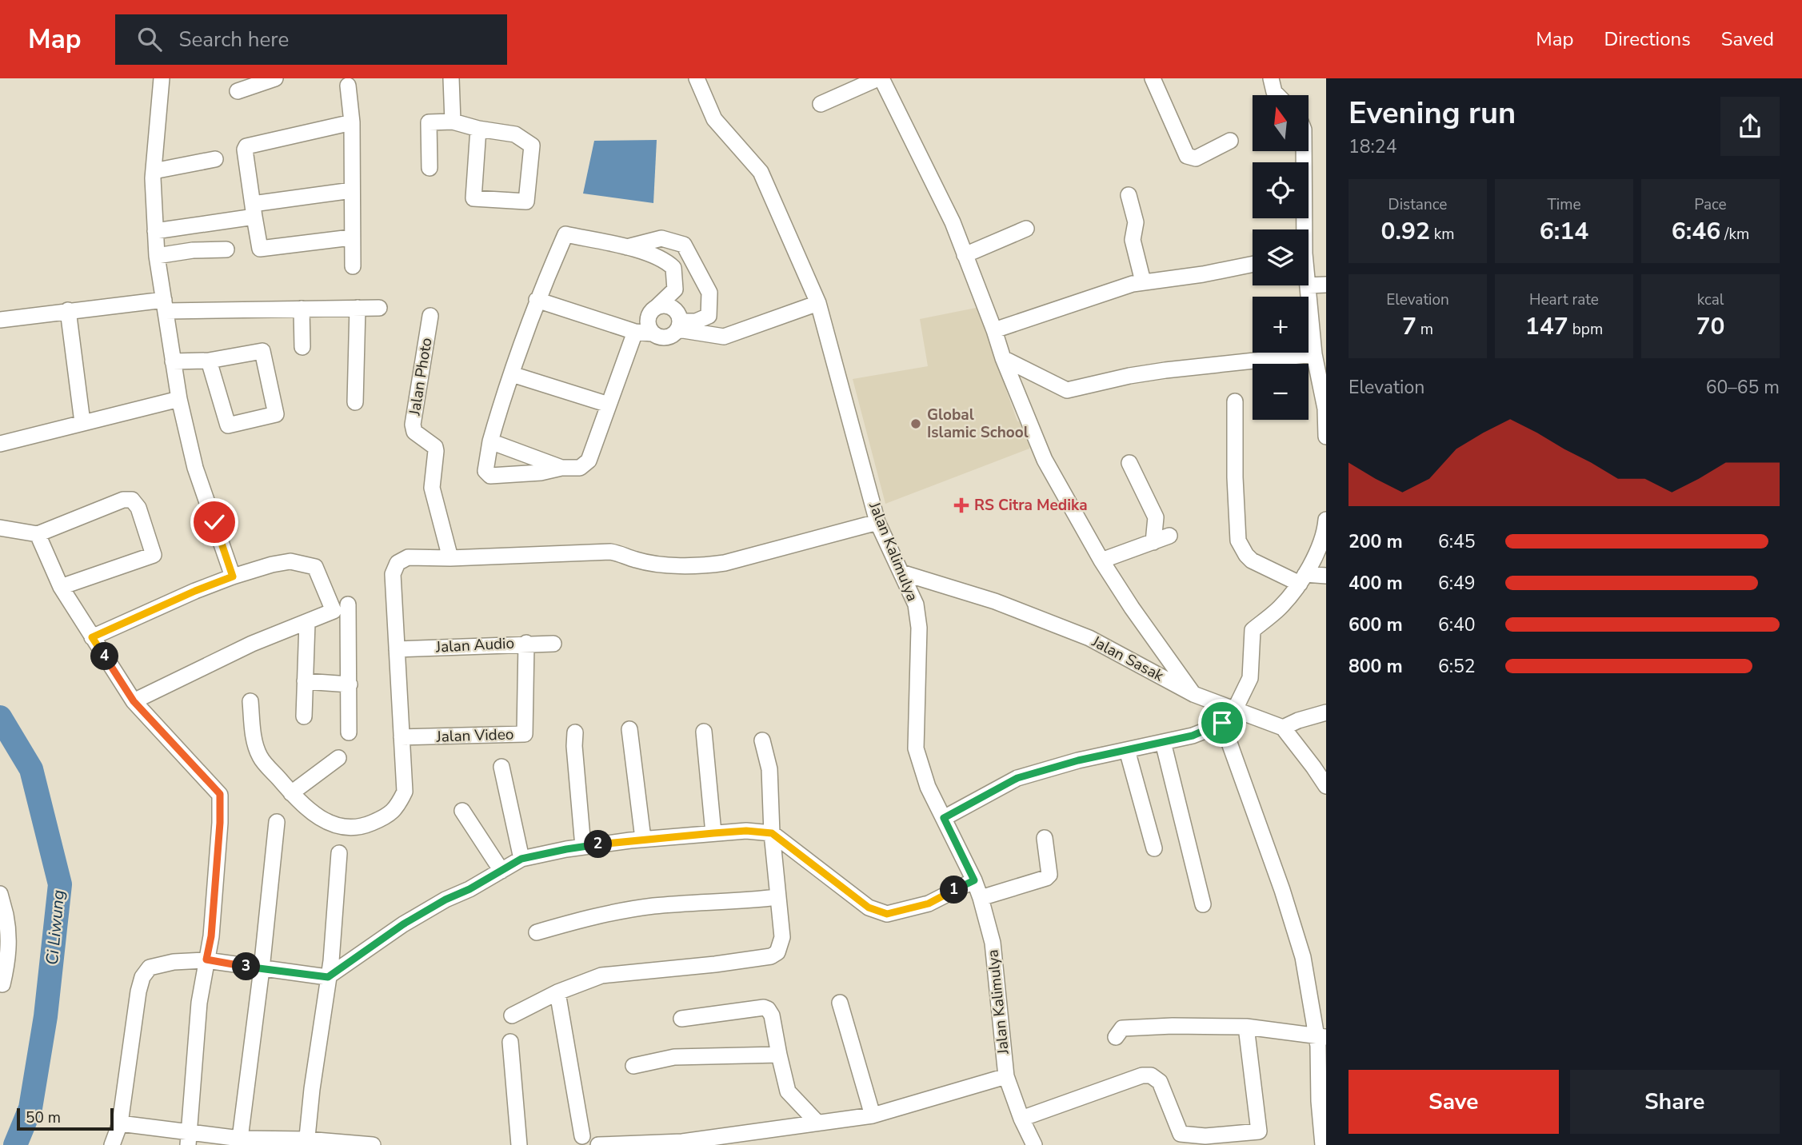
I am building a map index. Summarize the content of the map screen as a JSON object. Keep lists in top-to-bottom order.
{
  "streets": {
    "street": [
      "Jalan Photo",
      "Jalan Kalimulya",
      "Jalan Audio",
      "Jalan Sasak",
      "Jalan Video"
    ]
  },
  "crossings": [
    ["Jalan Kalimulya", "Jalan Sasak"],
    ["Jalan Audio", "Jalan Video"]
  ],
  "water": ["Ci Liwung"],
  "places": {
    "other": ["Global Islamic School"],
    "health": ["RS Citra Medika"]
  },
  "scale_bar": "50 m",
  "north": "top",
  "page": {
    "header": "Map",
    "search": "Search here",
    "nav": ["Map", "Directions", "Saved"],
    "heading": ["Evening run", "18:24"],
    "map_buttons": ["+", "−"],
    "stats": [
      ["Distance", "0.92 km"],
      ["Time", "6:14"],
      ["Pace", "6:46 /km"],
      ["Elevation", "7 m"],
      ["Heart rate", "147 bpm"],
      ["kcal", "70"]
    ],
    "chart": ["Elevation", "60–65 m"],
    "list": [
      {
        "name": "200 m",
        "note": "6:45"
      },
      {
        "name": "400 m",
        "note": "6:49"
      },
      {
        "name": "600 m",
        "note": "6:40"
      },
      {
        "name": "800 m",
        "note": "6:52"
      }
    ],
    "pins": [
      "4",
      "2",
      "1",
      "3"
    ],
    "buttons": ["Save", "Share"],
    "scale": "50 m"
  }
}
